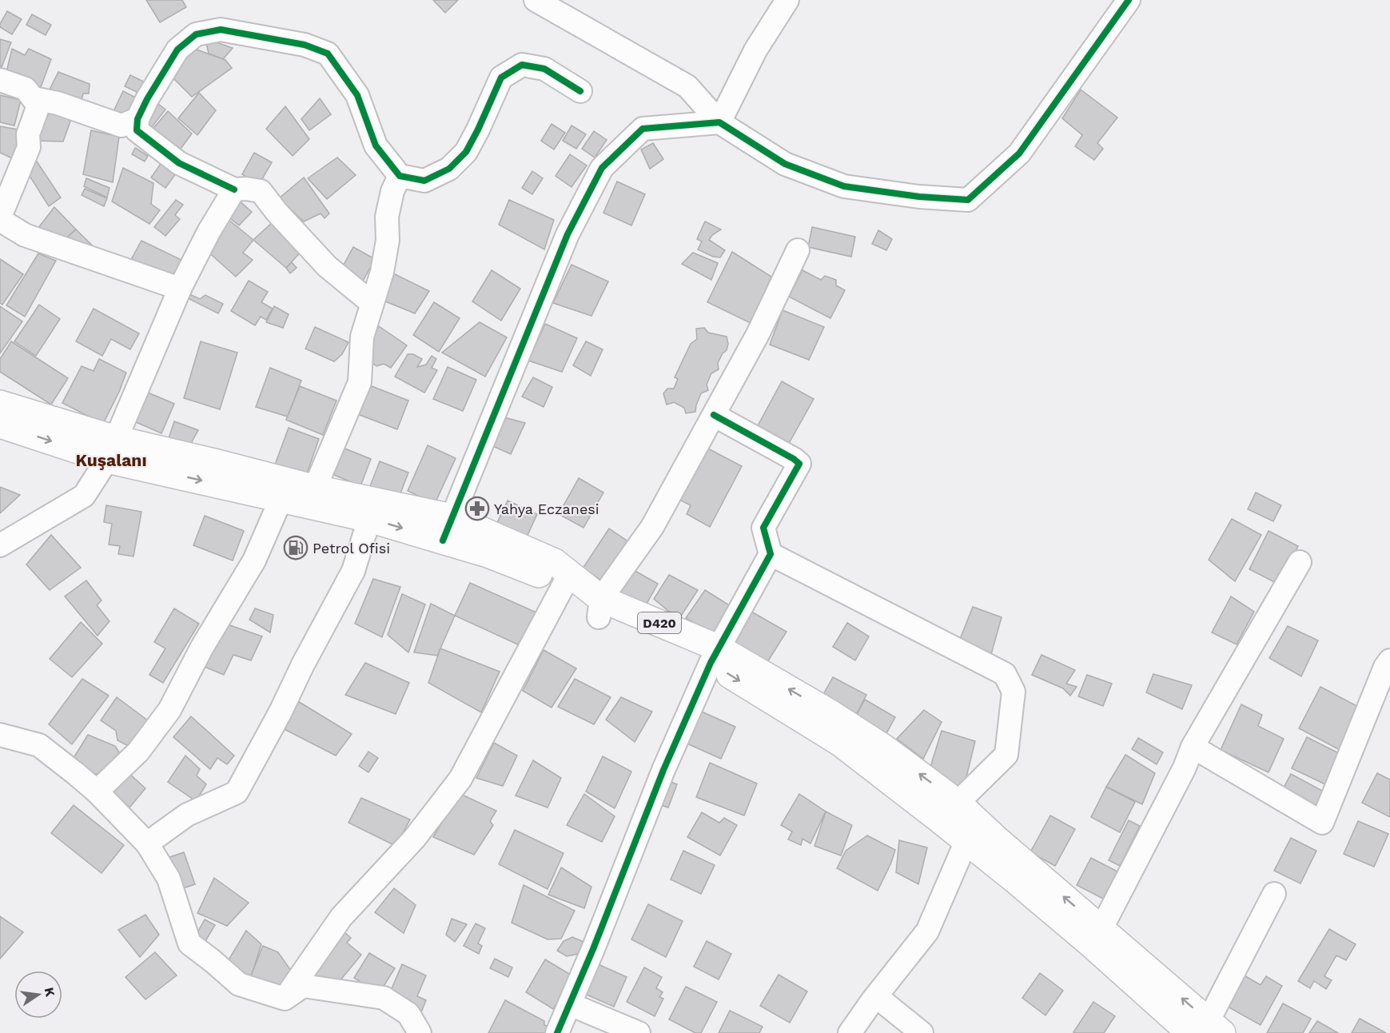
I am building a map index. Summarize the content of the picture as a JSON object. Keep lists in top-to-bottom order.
{
  "streets": {
    "highway": ["D420"]
  },
  "districts": ["Kuşalanı"],
  "places": {
    "pharmacy": ["Yahya Eczanesi"],
    "fuel station": ["Petrol Ofisi"]
  },
  "north": "right"
}
